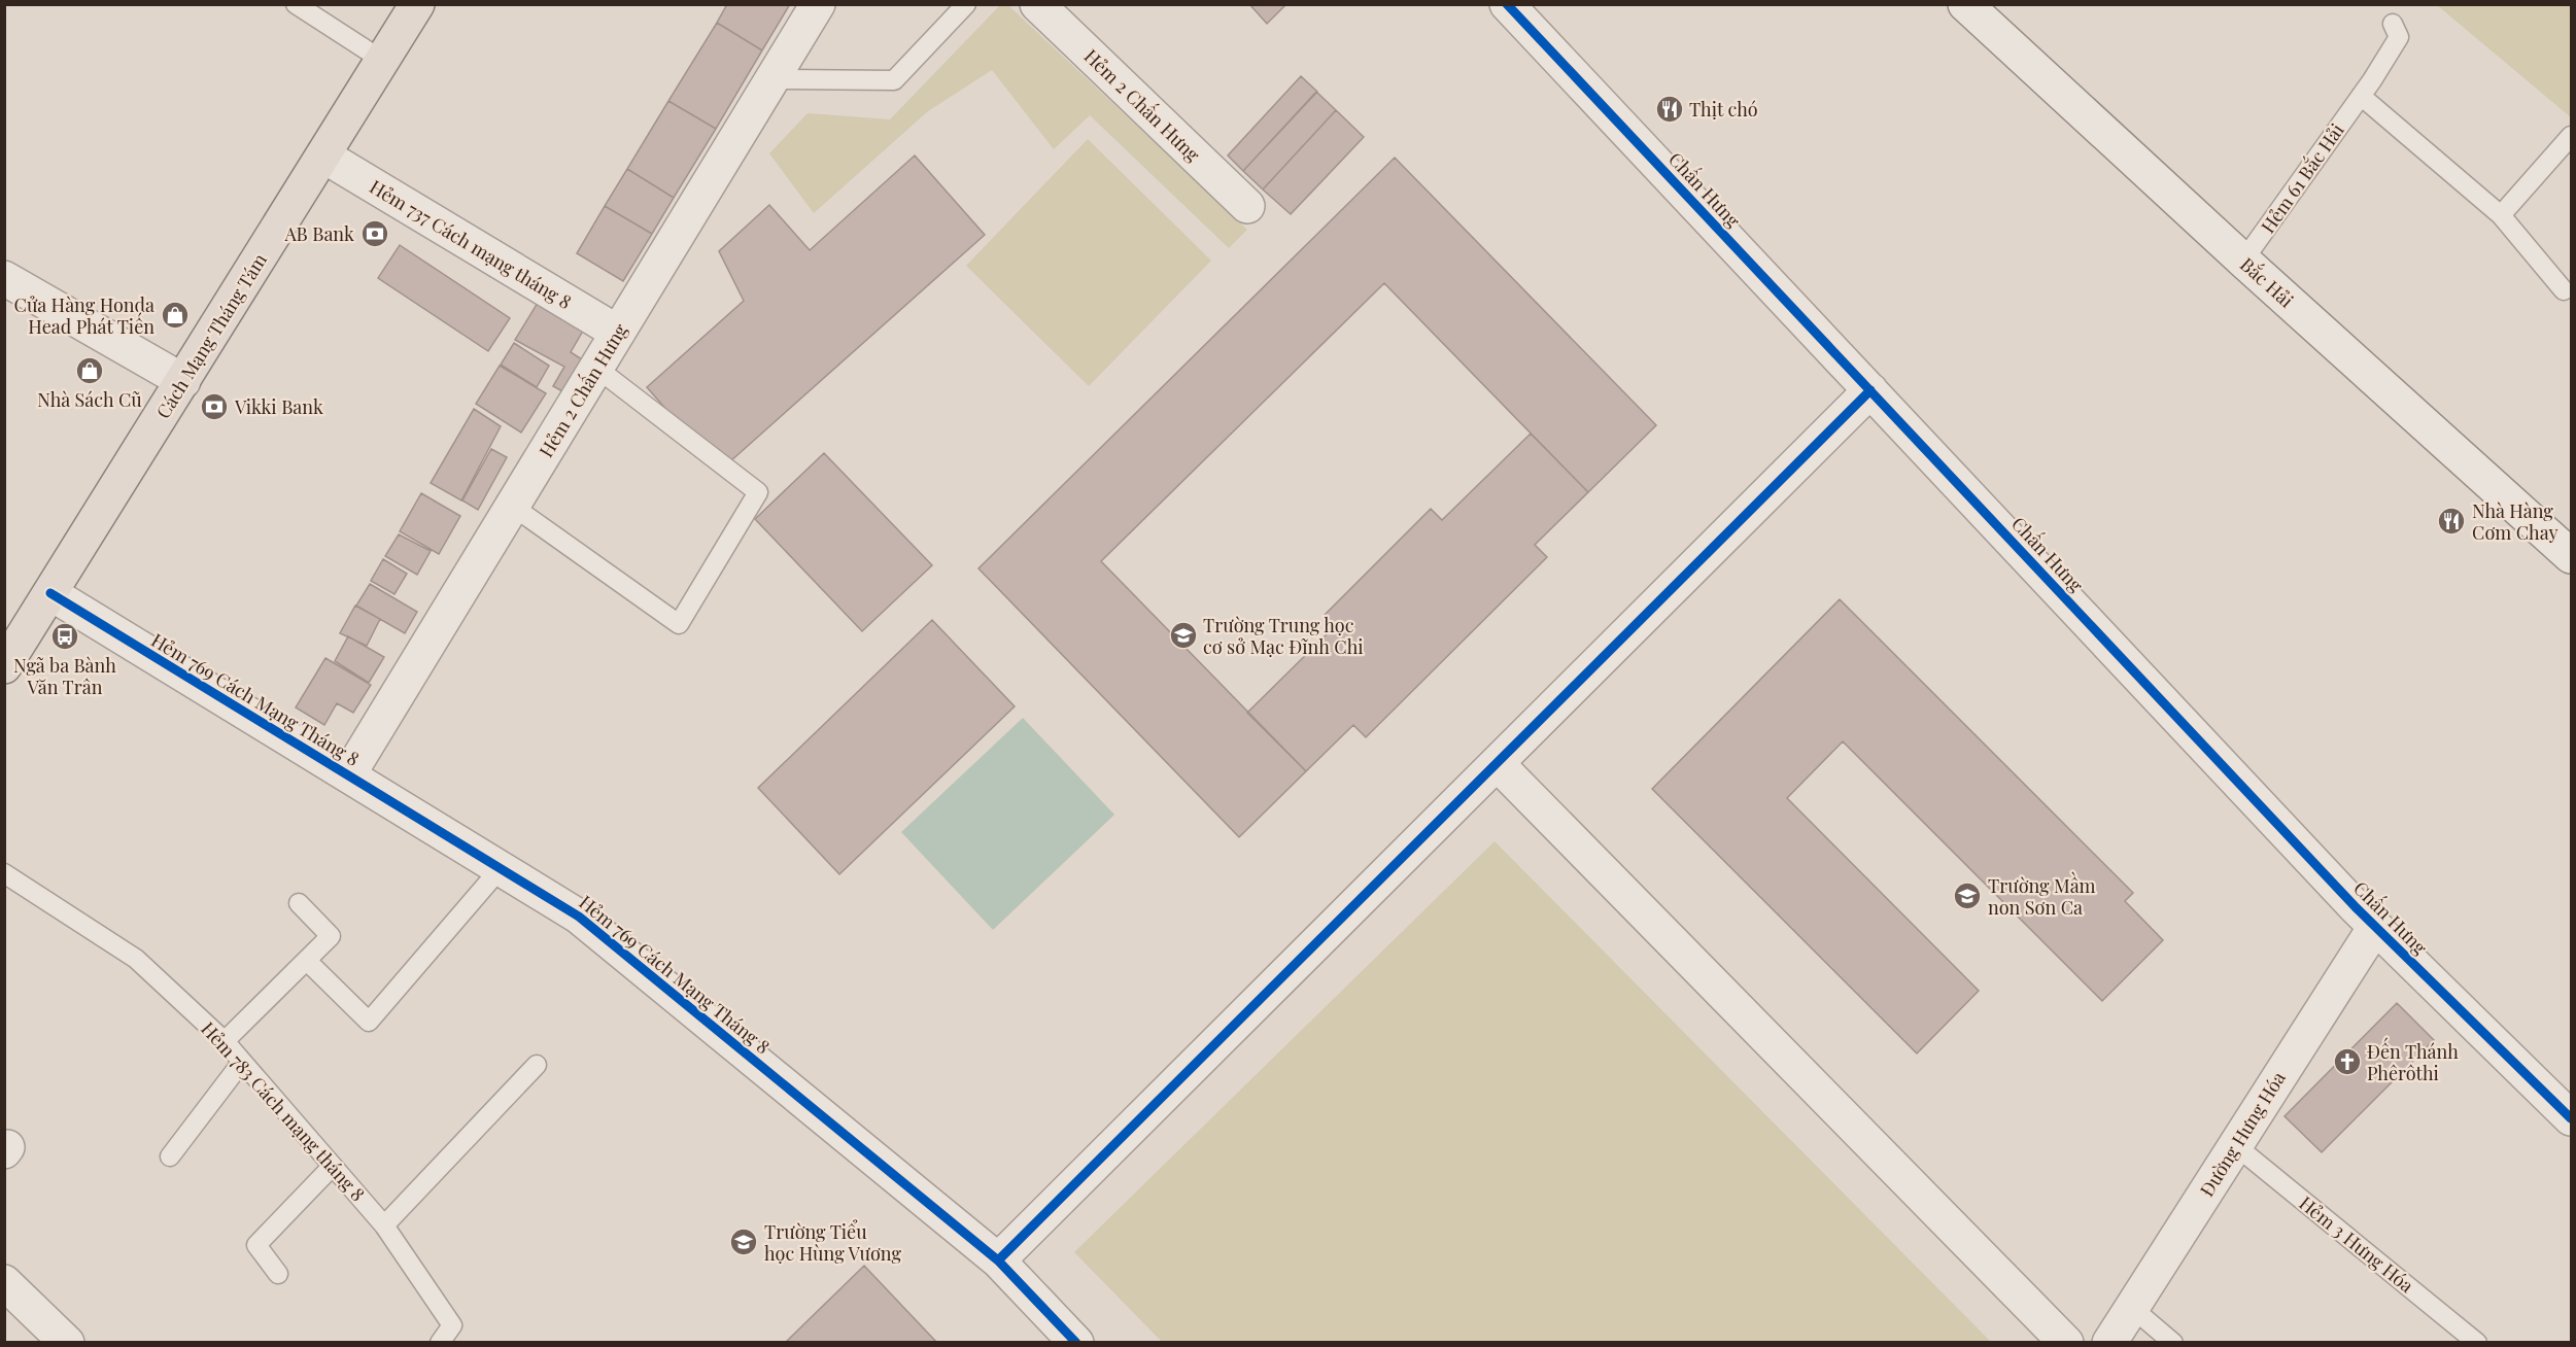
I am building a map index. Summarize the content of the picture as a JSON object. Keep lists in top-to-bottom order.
{
  "streets": {
    "main road": ["Cách Mạng Tháng Tám"],
    "street": [
      "Hẻm 2 Chấn Hưng",
      "Chấn Hưng",
      "Hẻm 737 Cách mạng tháng 8",
      "Bắc Hải",
      "Hẻm 769 Cách Mạng Tháng 8",
      "Đường Hưng Hóa"
    ],
    "lane": ["Hẻm 61 Bắc Hải", "Hẻm 783 Cách mạng tháng 8", "Hẻm 3 Hưng Hóa"]
  },
  "crossings": [
    ["Hẻm 2 Chấn Hưng", "Hẻm 737 Cách mạng tháng 8"],
    ["Hẻm 2 Chấn Hưng", "Hẻm 769 Cách Mạng Tháng 8"],
    ["Hẻm 61 Bắc Hải", "Bắc Hải"],
    ["Chấn Hưng", "Đường Hưng Hóa"],
    ["Hẻm 737 Cách mạng tháng 8", "Cách Mạng Tháng Tám"],
    ["Cách Mạng Tháng Tám", "Hẻm 769 Cách Mạng Tháng 8"],
    ["Đường Hưng Hóa", "Hẻm 3 Hưng Hóa"]
  ],
  "places": {
    "restaurant": ["Thịt chó", "Nhà Hàng Cơm Chay"],
    "bank": ["AB Bank", "Vikki Bank"],
    "shop": ["Cửa Hàng Honda Head Phát Tiến", "Nhà Sách Cũ"],
    "school or university": ["Trường Trung học cơ sở Mạc Đĩnh Chi", "Trường Mầm non Sơn Ca", "Trường Tiểu học Hùng Vương"],
    "bus stop": ["Ngã ba Bành Văn Trân"],
    "church": ["Đến Thánh Phêrôthi"]
  }
}
